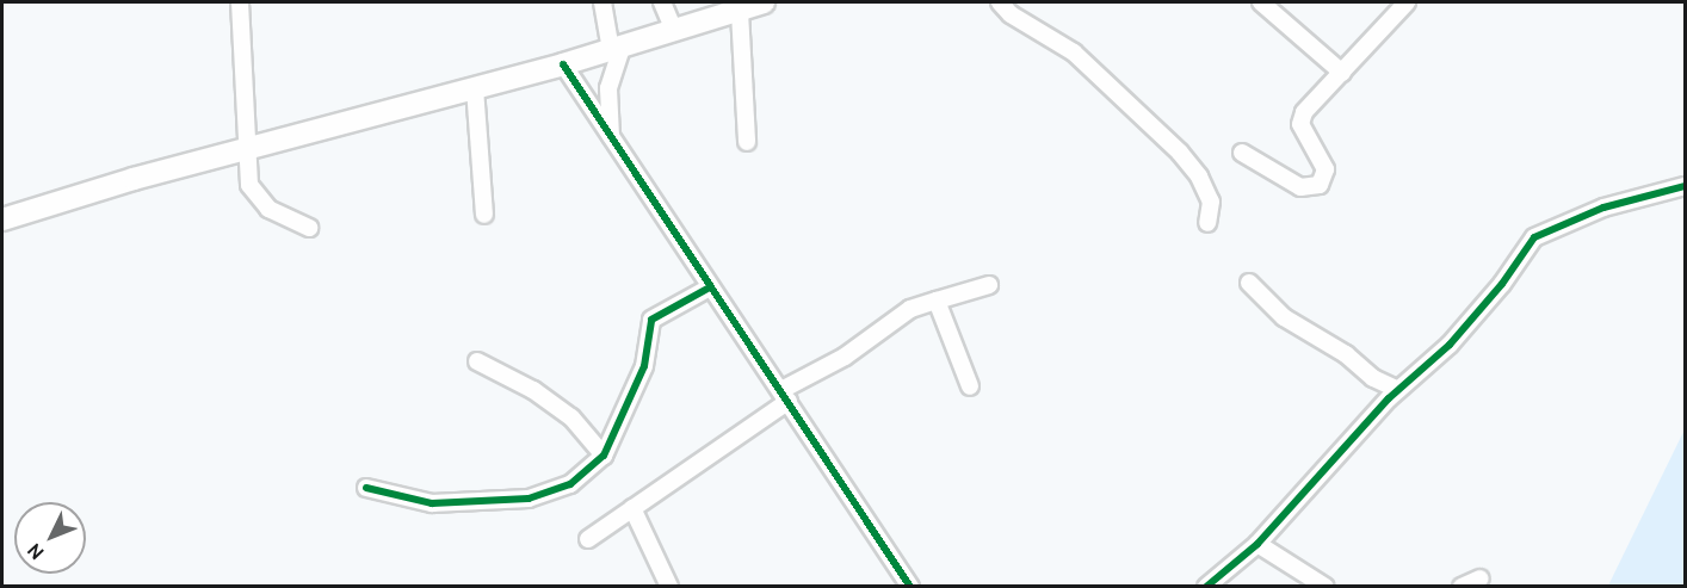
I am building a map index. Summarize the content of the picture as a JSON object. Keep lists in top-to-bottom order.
{
  "north": "bottom left"
}
